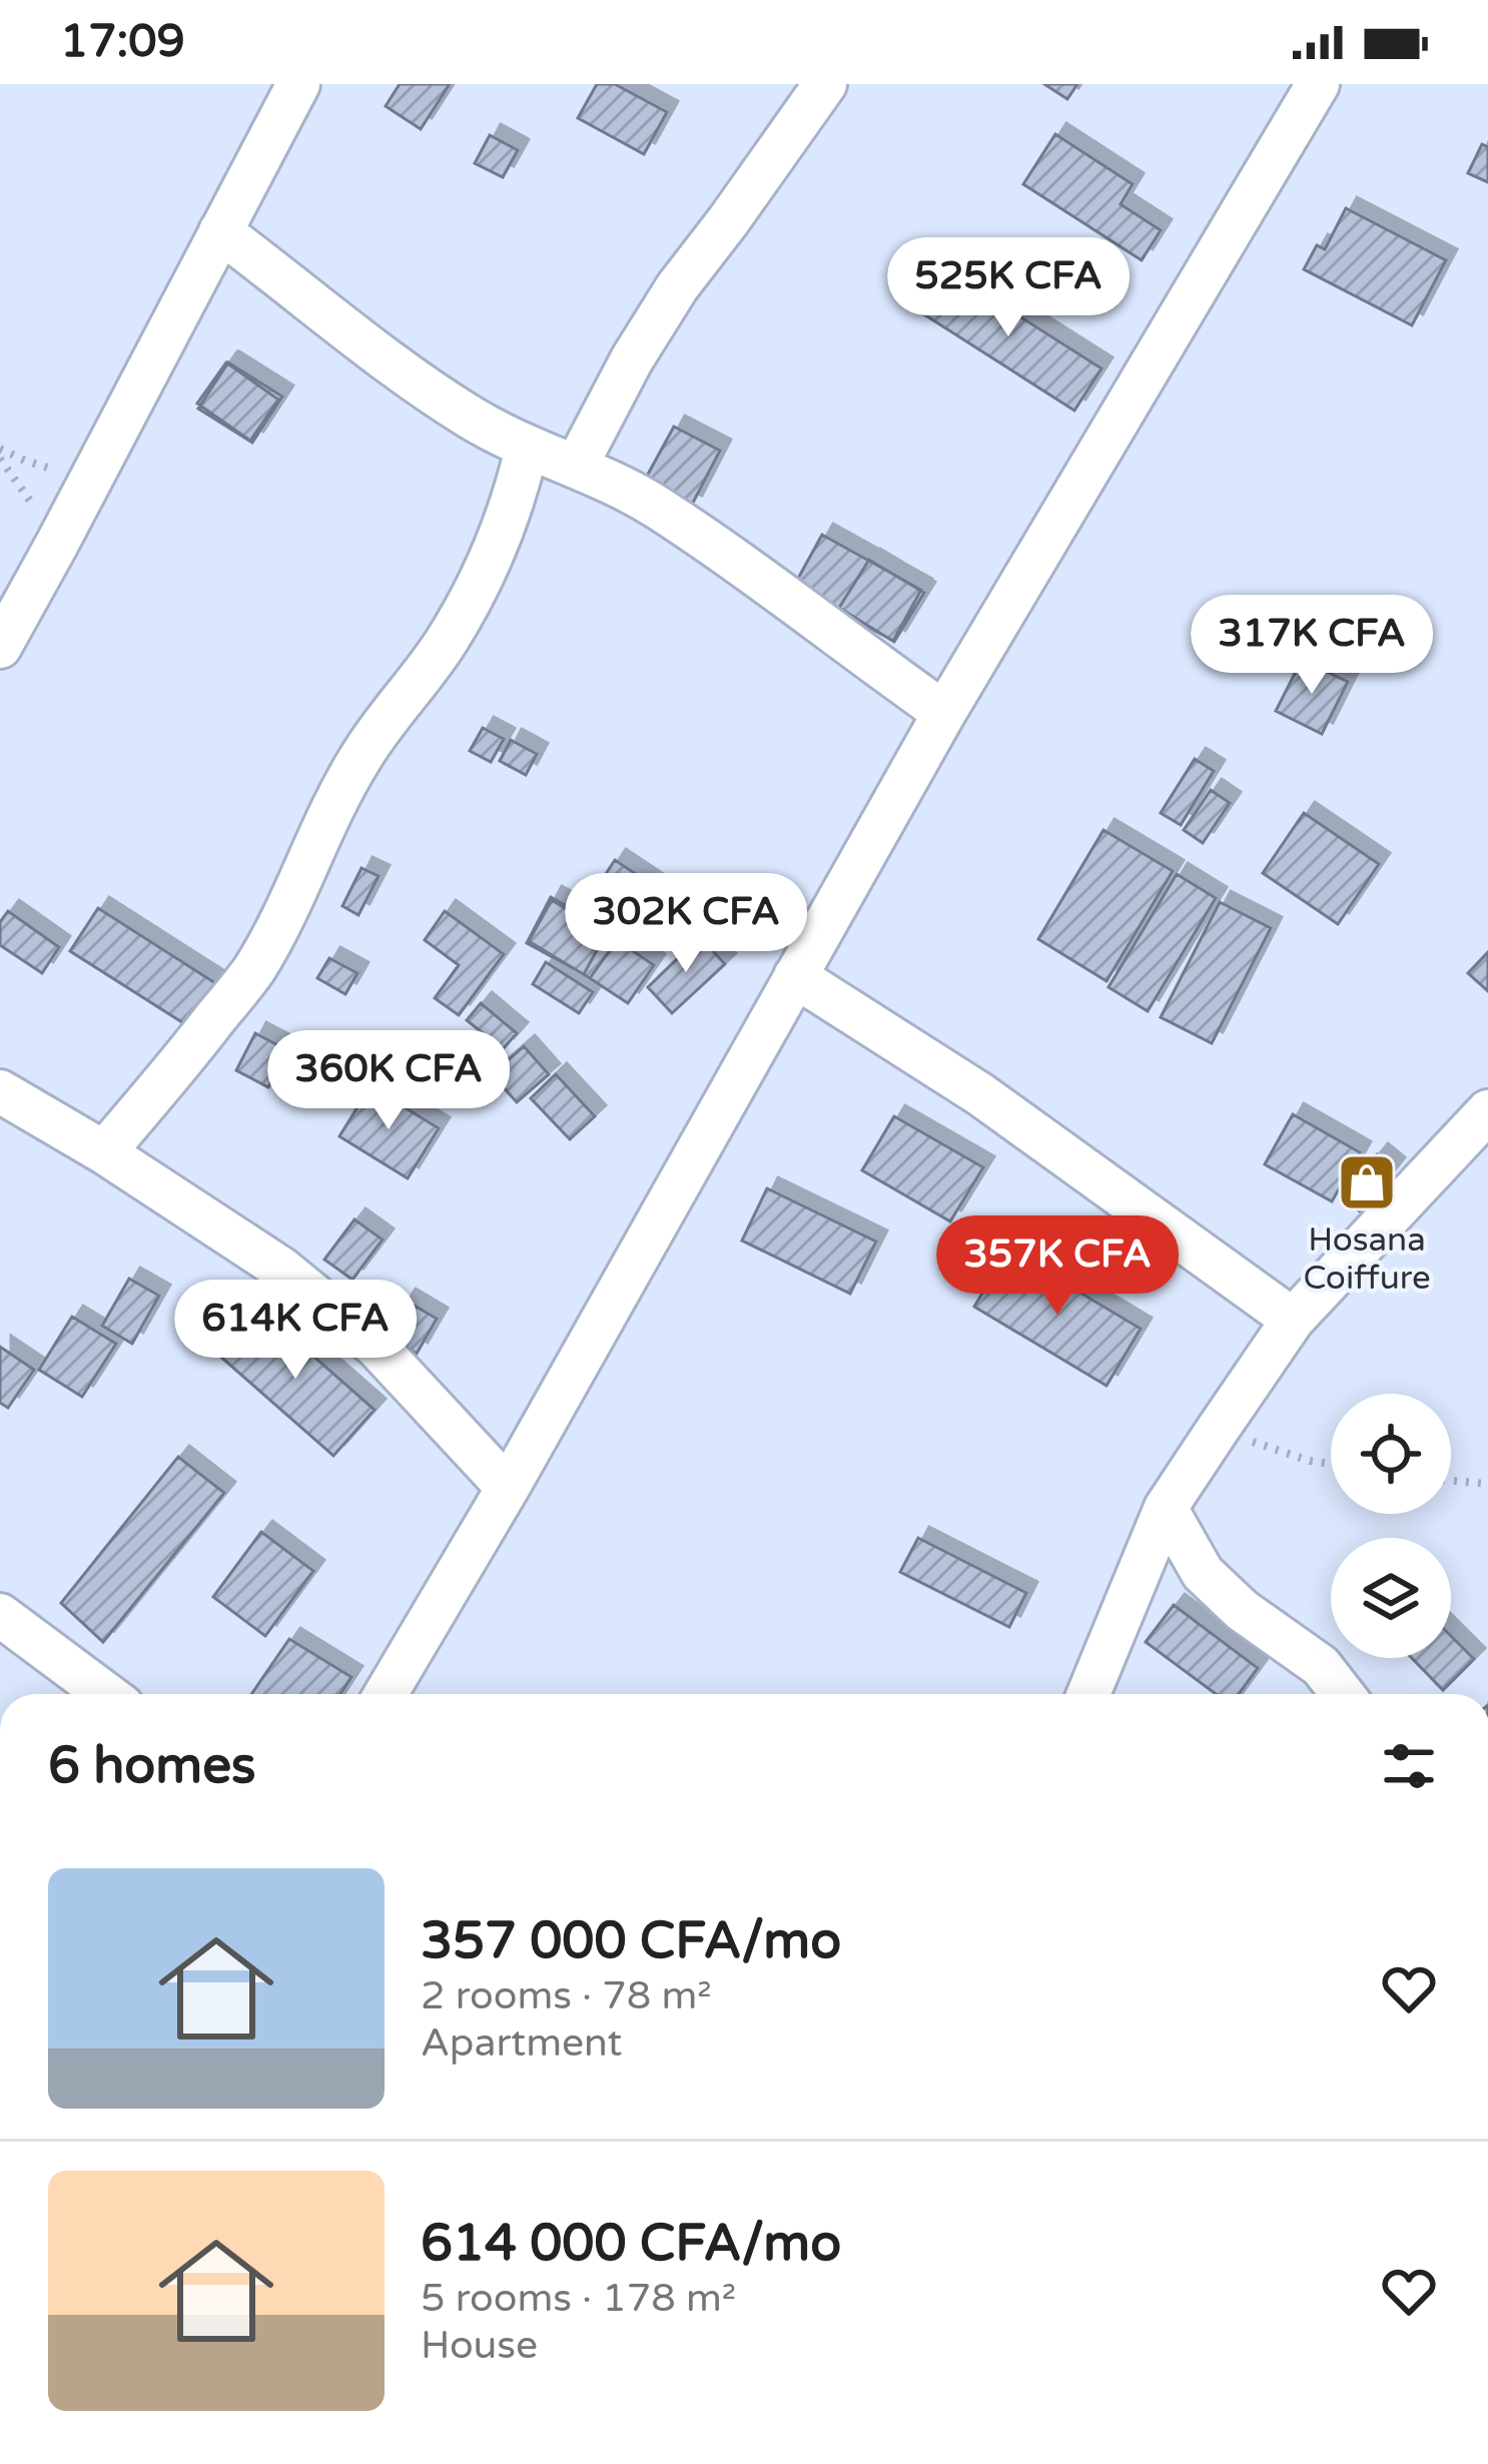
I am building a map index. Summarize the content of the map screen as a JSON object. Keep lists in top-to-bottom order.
{
  "places": {
    "shop": ["Hosana Coiffure"]
  },
  "page": {
    "status": "17:09",
    "price": [
      "525K CFA",
      "317K CFA",
      "302K CFA",
      "360K CFA",
      "357K CFA",
      "614K CFA"
    ],
    "heading": "6 homes",
    "list": [
      {
        "name": "357 000 CFA/mo",
        "note": "2 rooms · 78 m² · Apartment"
      },
      {
        "name": "614 000 CFA/mo",
        "note": "5 rooms · 178 m² · House"
      }
    ]
  }
}
